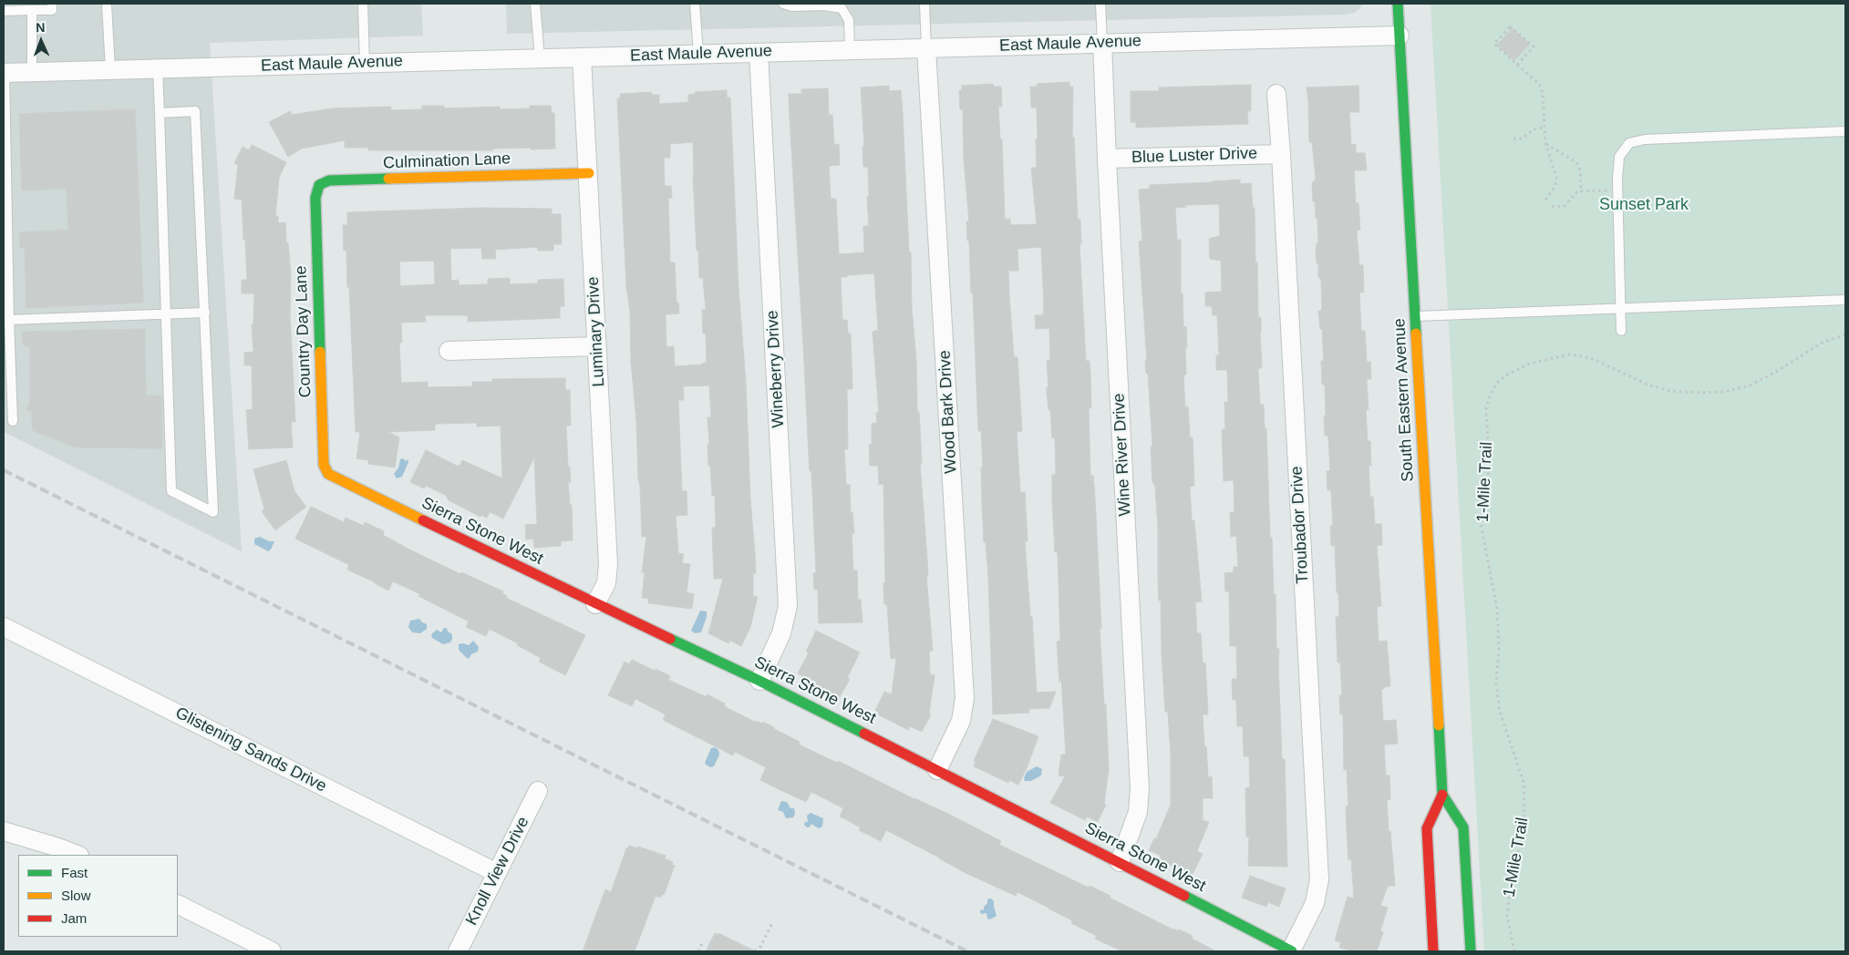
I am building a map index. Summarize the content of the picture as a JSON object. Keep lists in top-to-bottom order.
{
  "streets": {
    "street": [
      "East Maule Avenue",
      "Blue Luster Drive",
      "Culmination Lane",
      "Country Day Lane",
      "Luminary Drive",
      "Wineberry Drive",
      "South Eastern Avenue",
      "Wood Bark Drive",
      "Wine River Drive",
      "Troubador Drive",
      "Sierra Stone West",
      "Glistening Sands Drive",
      "Knoll View Drive"
    ],
    "path": ["1-Mile Trail"]
  },
  "crossings": [
    ["East Maule Avenue", "Luminary Drive"],
    ["East Maule Avenue", "Wineberry Drive"],
    ["East Maule Avenue", "South Eastern Avenue"],
    ["East Maule Avenue", "Wood Bark Drive"],
    ["East Maule Avenue", "Wine River Drive"],
    ["Blue Luster Drive", "Wine River Drive"],
    ["Blue Luster Drive", "Troubador Drive"],
    ["Culmination Lane", "Country Day Lane"],
    ["Culmination Lane", "Luminary Drive"],
    ["Country Day Lane", "Sierra Stone West"],
    ["Luminary Drive", "Sierra Stone West"],
    ["Wineberry Drive", "Sierra Stone West"],
    ["Wood Bark Drive", "Sierra Stone West"],
    ["Wine River Drive", "Sierra Stone West"],
    ["Troubador Drive", "Sierra Stone West"],
    ["Glistening Sands Drive", "Knoll View Drive"]
  ],
  "parks": ["Sunset Park"],
  "legend": ["Fast", "Slow", "Jam"],
  "north": "top"
}
